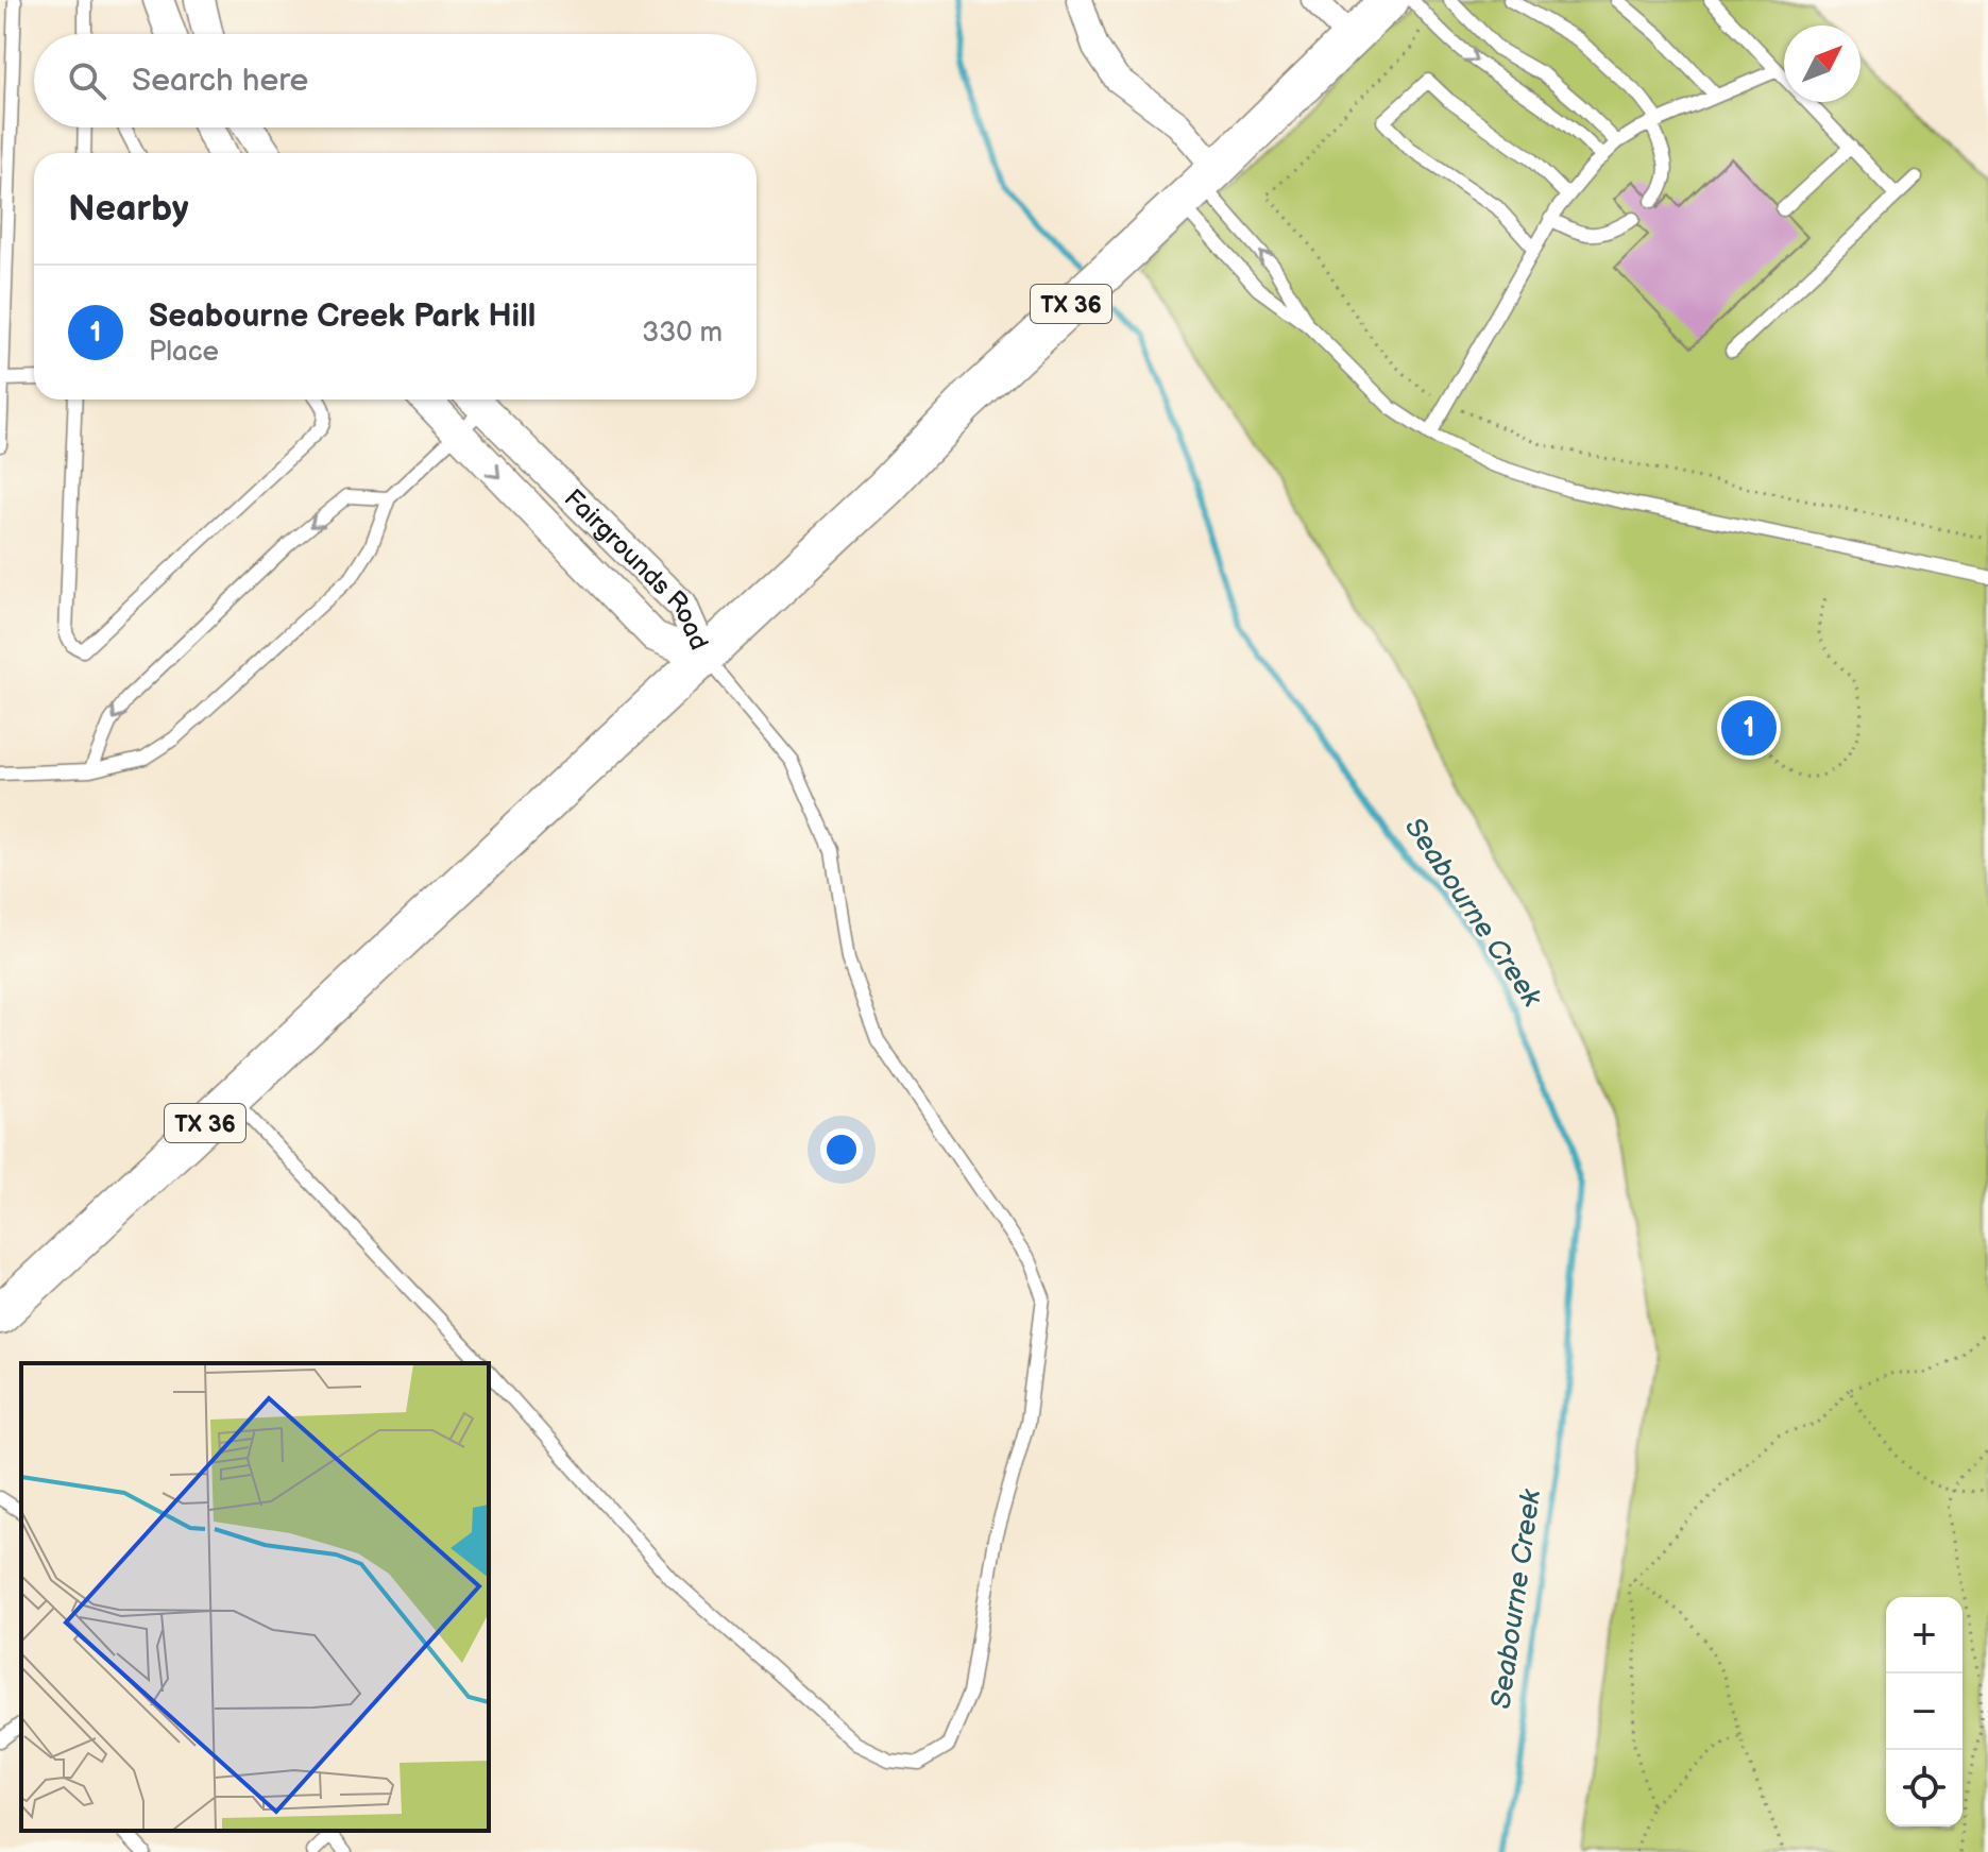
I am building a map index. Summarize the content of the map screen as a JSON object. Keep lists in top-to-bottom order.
{
  "streets": {
    "main road": ["TX 36"],
    "street": ["Fairgrounds Road"]
  },
  "crossings": [
    ["TX 36", "Fairgrounds Road"]
  ],
  "water": ["Seabourne Creek"],
  "north": "top right",
  "page": {
    "search": "Search here",
    "heading": "Nearby",
    "list": [
      {
        "mark": "1",
        "name": "Seabourne Creek Park Hill",
        "note": "Place",
        "value": "330 m"
      }
    ],
    "pins": "1",
    "map_buttons": ["+", "−"]
  }
}
